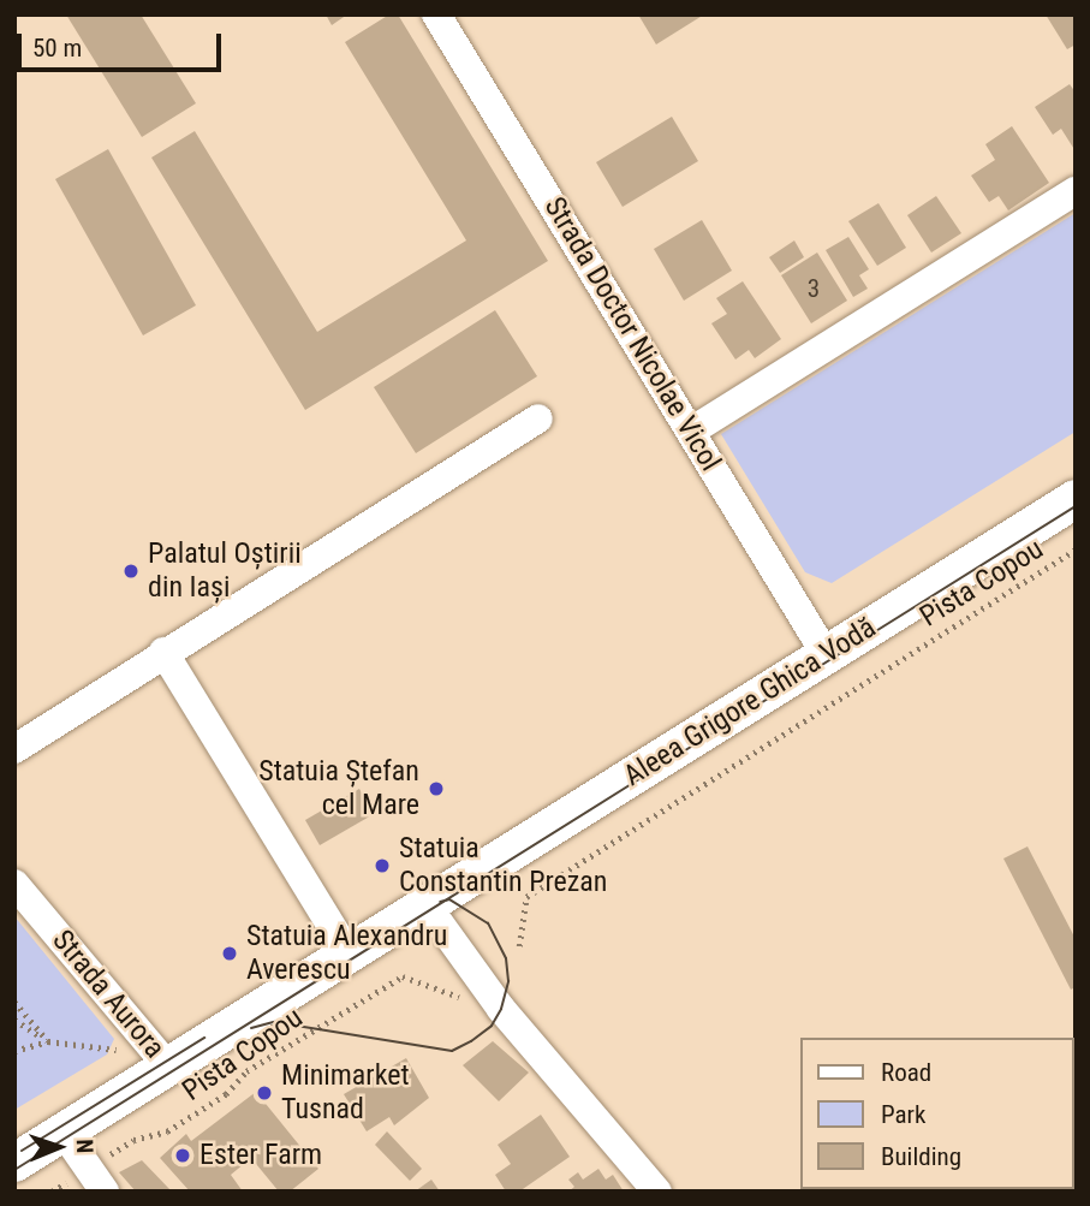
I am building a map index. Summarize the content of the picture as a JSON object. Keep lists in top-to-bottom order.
{
  "streets": {
    "main road": ["Aleea Grigore Ghica Vodă"],
    "street": ["Strada Doctor Nicolae Vicol", "Strada Aurora"],
    "path": ["Pista Copou"]
  },
  "crossings": [
    ["Strada Doctor Nicolae Vicol", "Aleea Grigore Ghica Vodă"],
    ["Aleea Grigore Ghica Vodă", "Strada Aurora"]
  ],
  "places": [
    "Palatul Oștirii din Iași",
    "Statuia Ștefan cel Mare",
    "Statuia Constantin Prezan",
    "Statuia Alexandru Averescu",
    "Minimarket Tusnad",
    "Ester Farm"
  ],
  "house_numbers": ["3"],
  "legend": ["Road", "Park", "Building"],
  "scale_bar": "50 m",
  "north": "right"
}
